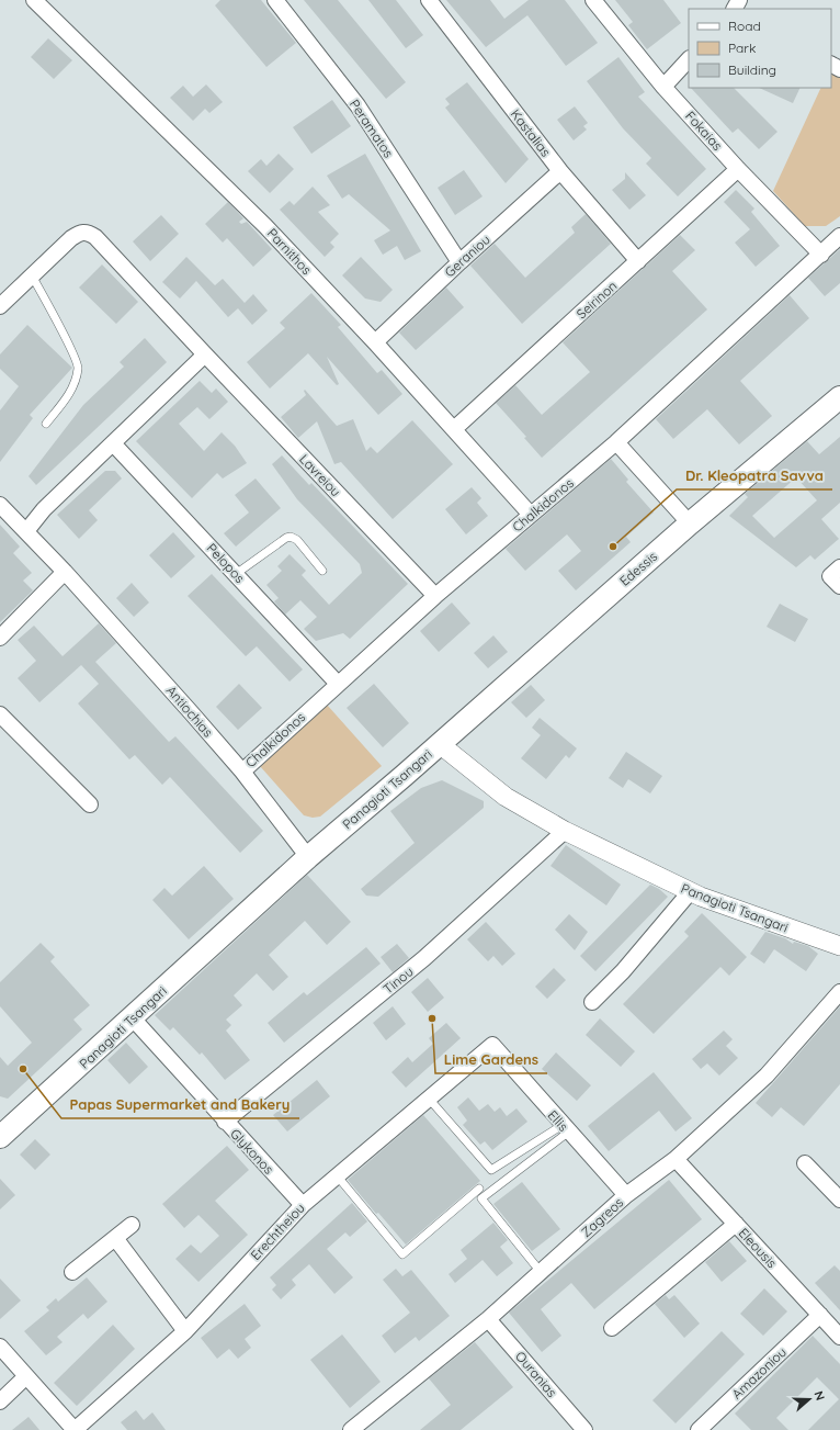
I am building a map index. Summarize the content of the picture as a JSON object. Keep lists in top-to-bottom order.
{
  "streets": {
    "main road": ["Edessis", "Panagioti Tsangari"],
    "street": [
      "Peramatos",
      "Fokaias",
      "Kastalias",
      "Parnithos",
      "Geraniou",
      "Seirinon",
      "Lavreiou",
      "Chalkidonos",
      "Pelopos",
      "Antiochias",
      "Tinou",
      "Ellis",
      "Glykonos",
      "Zagreos",
      "Erechtheiou",
      "Eleousis",
      "Amazoniou",
      "Ouranias"
    ]
  },
  "crossings": [
    ["Peramatos", "Geraniou"],
    ["Fokaias", "Seirinon"],
    ["Fokaias", "Chalkidonos"],
    ["Kastalias", "Geraniou"],
    ["Kastalias", "Seirinon"],
    ["Parnithos", "Geraniou"],
    ["Parnithos", "Seirinon"],
    ["Parnithos", "Chalkidonos"],
    ["Lavreiou", "Chalkidonos"],
    ["Chalkidonos", "Pelopos"],
    ["Chalkidonos", "Antiochias"],
    ["Edessis", "Panagioti Tsangari"],
    ["Antiochias", "Panagioti Tsangari"],
    ["Panagioti Tsangari", "Tinou"],
    ["Panagioti Tsangari", "Glykonos"],
    ["Tinou", "Glykonos"],
    ["Ellis", "Zagreos"],
    ["Ellis", "Erechtheiou"],
    ["Glykonos", "Erechtheiou"],
    ["Zagreos", "Eleousis"],
    ["Zagreos", "Ouranias"],
    ["Eleousis", "Amazoniou"]
  ],
  "places": ["Dr. Kleopatra Savva", "Lime Gardens", "Papas Supermarket and Bakery"],
  "legend": ["Road", "Park", "Building"],
  "north": "right"
}
